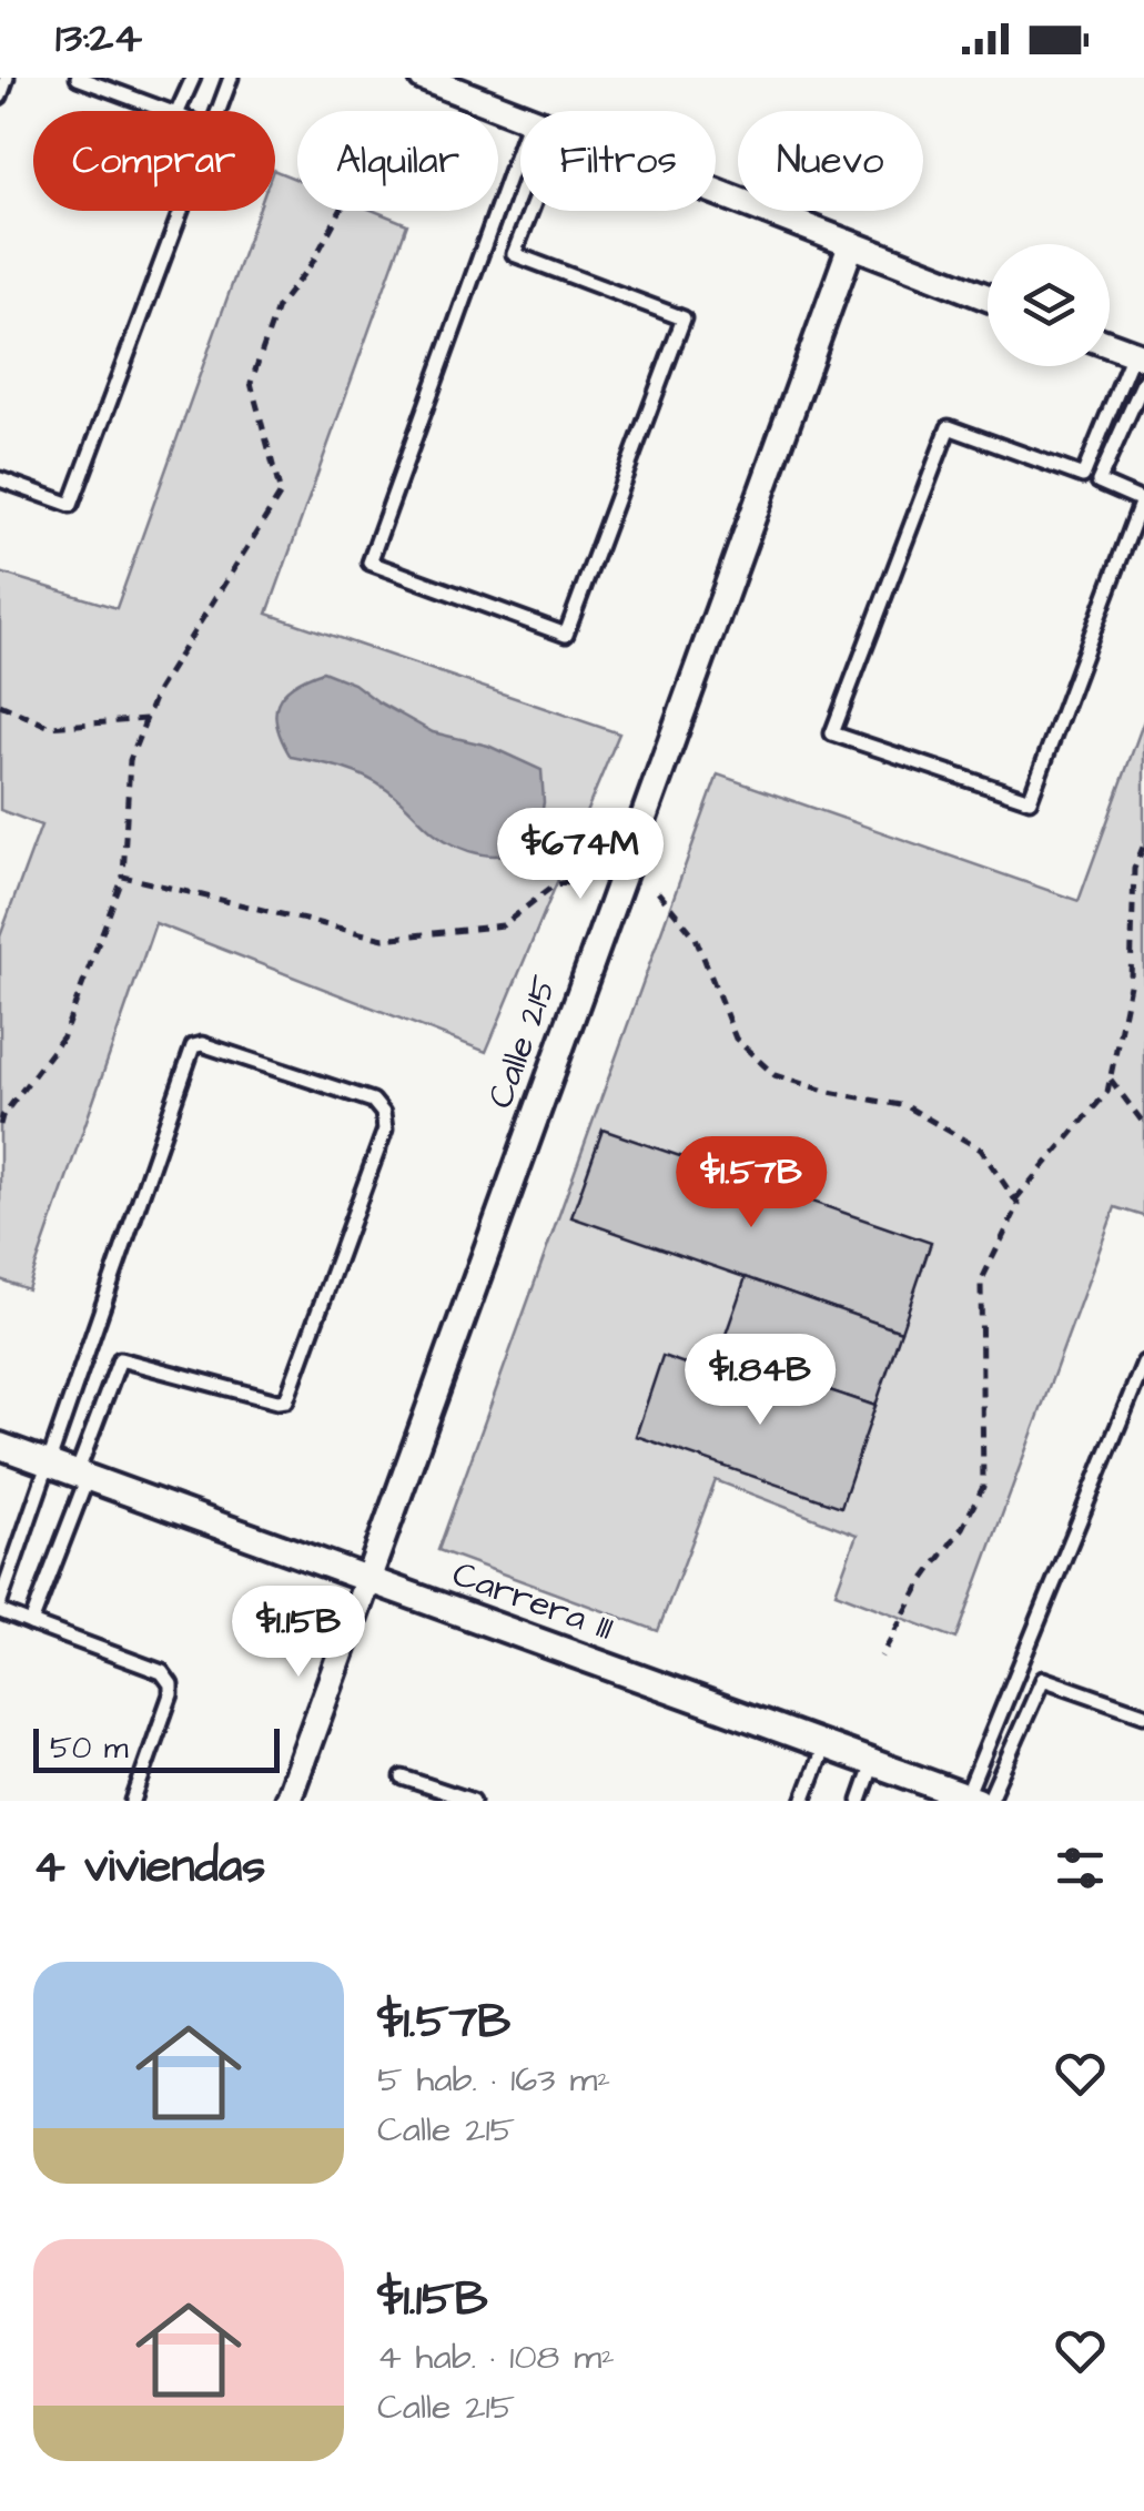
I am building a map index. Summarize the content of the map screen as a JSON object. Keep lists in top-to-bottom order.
{
  "streets": {
    "street": ["Calle 215", "Carrera 111"]
  },
  "crossings": [
    ["Calle 215", "Carrera 111"]
  ],
  "scale_bar": "50 m",
  "page": {
    "status": "13:24",
    "chip": [
      "Comprar",
      "Alquilar",
      "Filtros",
      "Nuevo"
    ],
    "price": [
      "$674M",
      "$1.57B",
      "$1.84B",
      "$1.15B"
    ],
    "scale": "50 m",
    "heading": "4 viviendas",
    "list": [
      {
        "name": "$1.57B",
        "note": "5 hab. · 163 m² · Calle 215"
      },
      {
        "name": "$1.15B",
        "note": "4 hab. · 108 m² · Calle 215"
      }
    ]
  }
}
